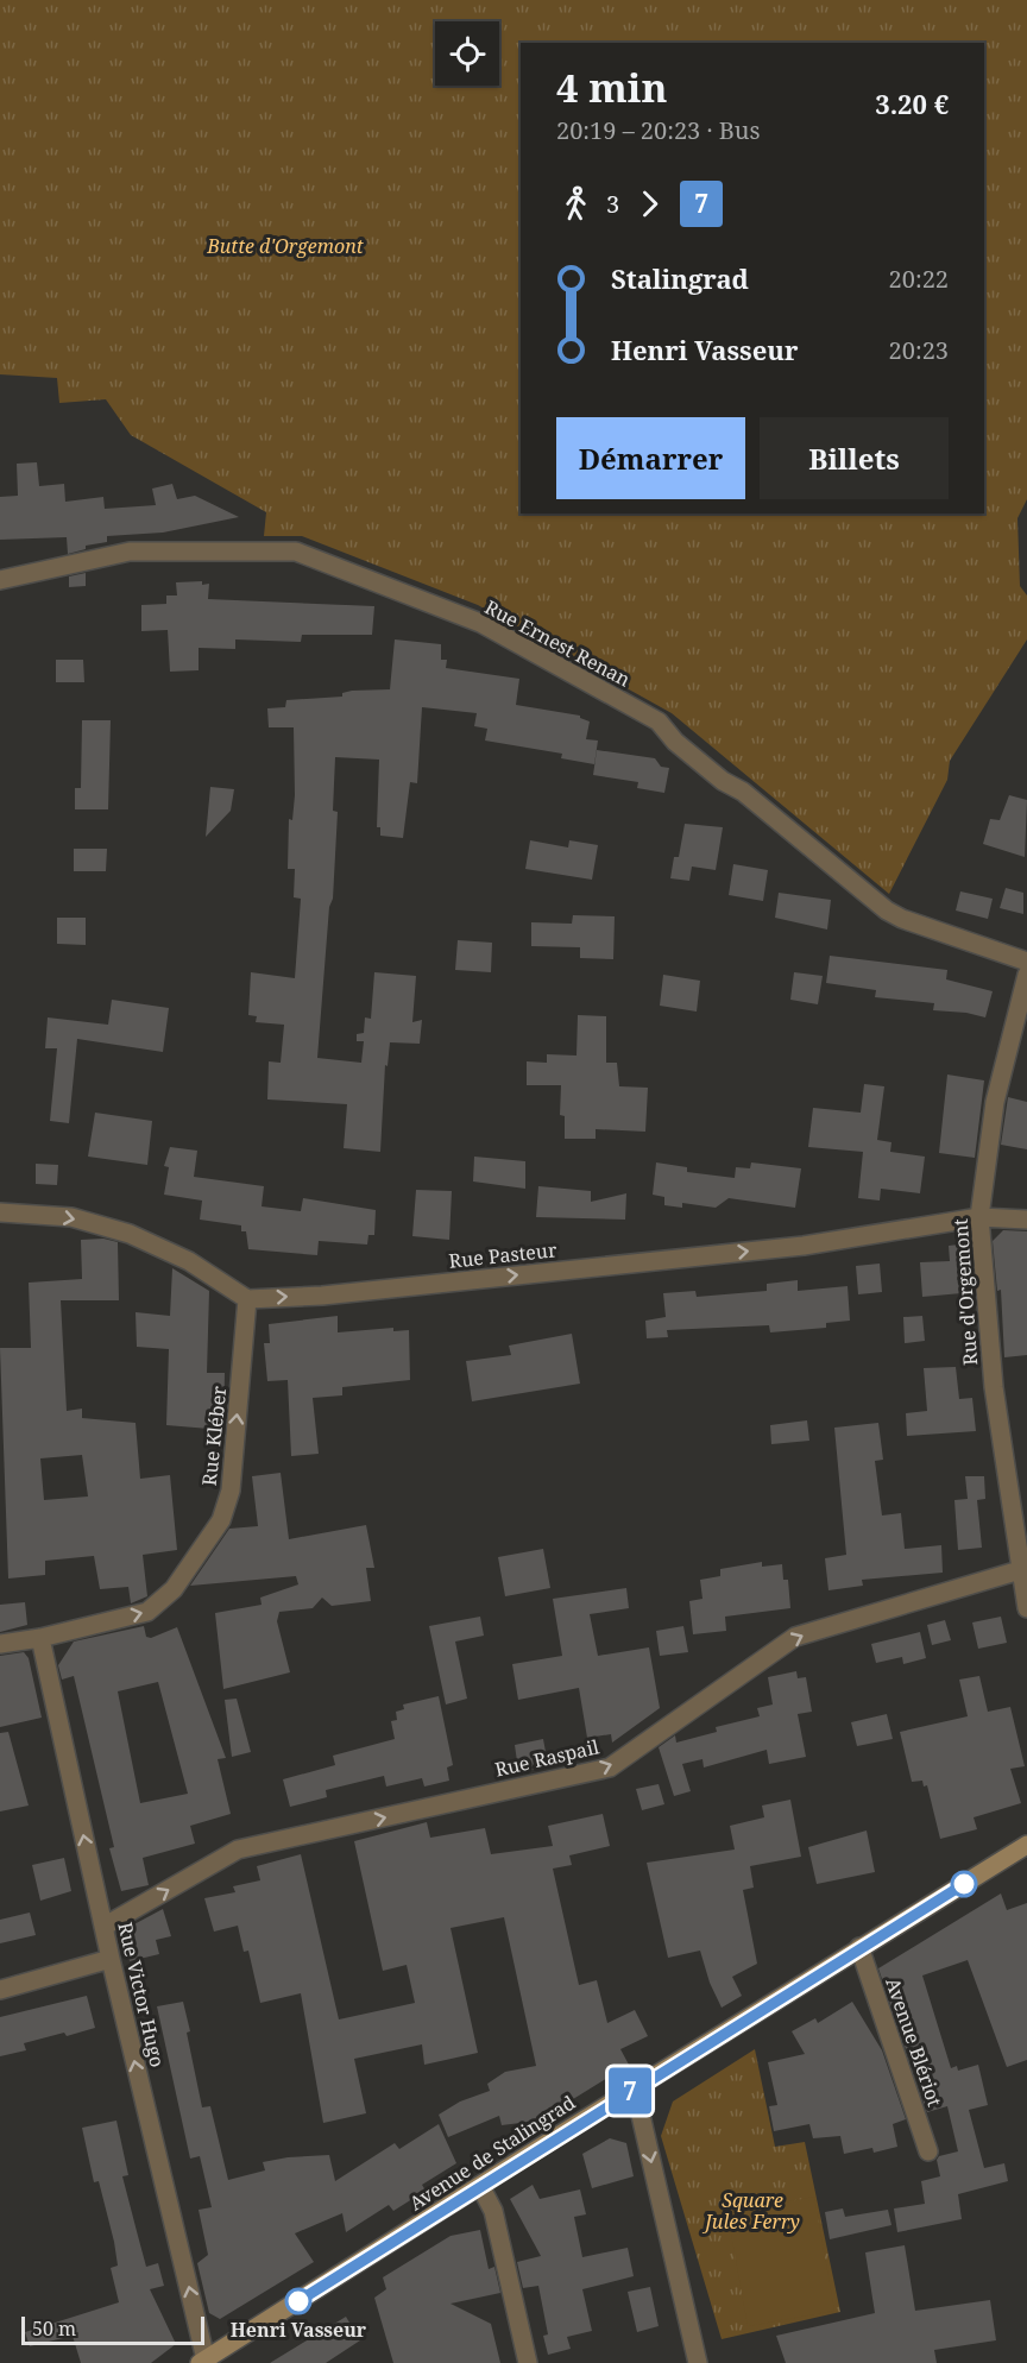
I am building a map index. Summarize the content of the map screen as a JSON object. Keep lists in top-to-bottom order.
{
  "streets": {
    "main road": ["Avenue de Stalingrad"],
    "street": [
      "Rue Ernest Renan",
      "Rue Pasteur",
      "Rue d'Orgemont",
      "Rue Kléber",
      "Rue Raspail",
      "Rue Victor Hugo",
      "Avenue Blériot"
    ]
  },
  "crossings": [
    ["Rue Pasteur", "Rue d'Orgemont"],
    ["Rue Pasteur", "Rue Kléber"],
    ["Rue d'Orgemont", "Rue Raspail"],
    ["Rue Kléber", "Rue Victor Hugo"],
    ["Rue Raspail", "Rue Victor Hugo"],
    ["Rue Victor Hugo", "Avenue de Stalingrad"],
    ["Avenue Blériot", "Avenue de Stalingrad"]
  ],
  "one_way": [
    "Rue Pasteur",
    "Rue Kléber",
    "Rue Raspail",
    "Rue Victor Hugo"
  ],
  "parks": ["Butte d'Orgemont", "Square Jules Ferry"],
  "places": ["Henri Vasseur"],
  "lines": ["bus line 7"],
  "scale_bar": "50 m",
  "page": {
    "on_map": "7",
    "heading": ["4 min", "20:19 – 20:23 · Bus", "3.20 €"],
    "legs": ["3", "7"],
    "list": [
      {
        "name": "Stalingrad",
        "value": "20:22"
      },
      {
        "name": "Henri Vasseur",
        "value": "20:23"
      }
    ],
    "buttons": ["Démarrer", "Billets"],
    "scale": "50 m"
  }
}
